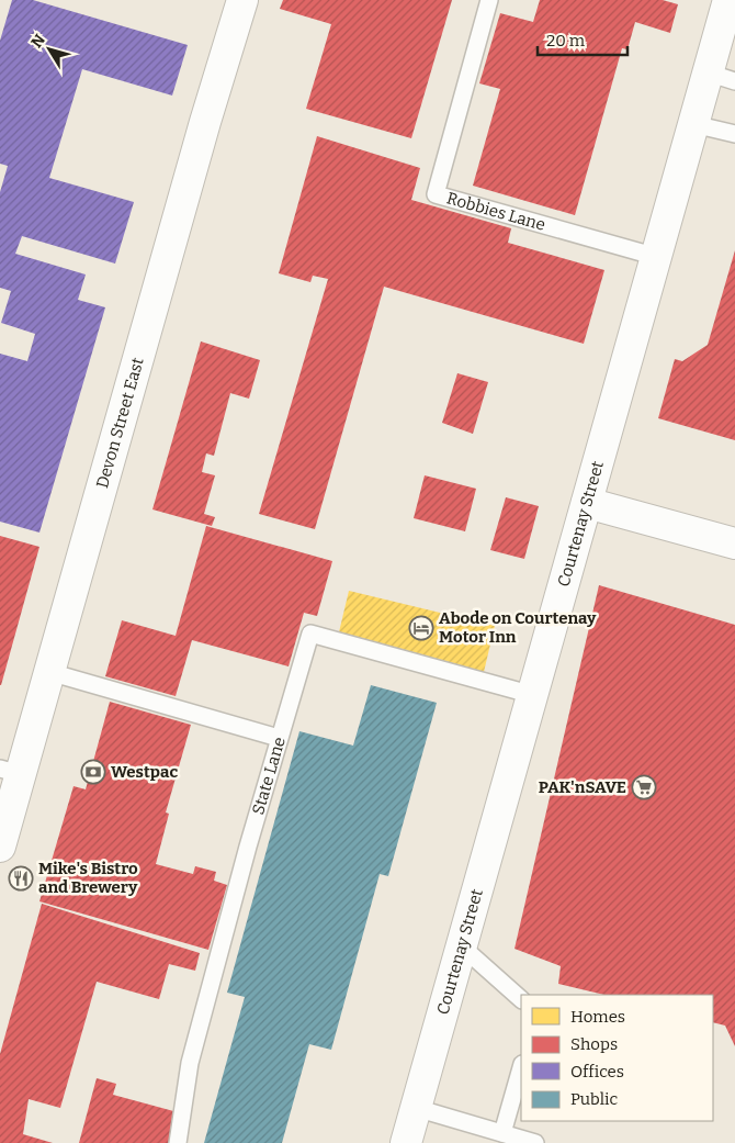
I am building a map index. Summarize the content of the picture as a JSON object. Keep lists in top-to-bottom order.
{
  "streets": {
    "main road": ["Devon Street East", "Courtenay Street"],
    "lane": ["Robbies Lane", "State Lane"]
  },
  "crossings": [
    ["Robbies Lane", "Courtenay Street"],
    ["Courtenay Street", "State Lane"]
  ],
  "places": {
    "hotel": ["Abode on Courtenay Motor Inn"],
    "bank": ["Westpac"],
    "supermarket": ["PAK'nSAVE"],
    "restaurant": ["Mike's Bistro and Brewery"]
  },
  "legend": [
    "Homes",
    "Shops",
    "Offices",
    "Public"
  ],
  "scale_bar": "20 m",
  "north": "top left"
}
